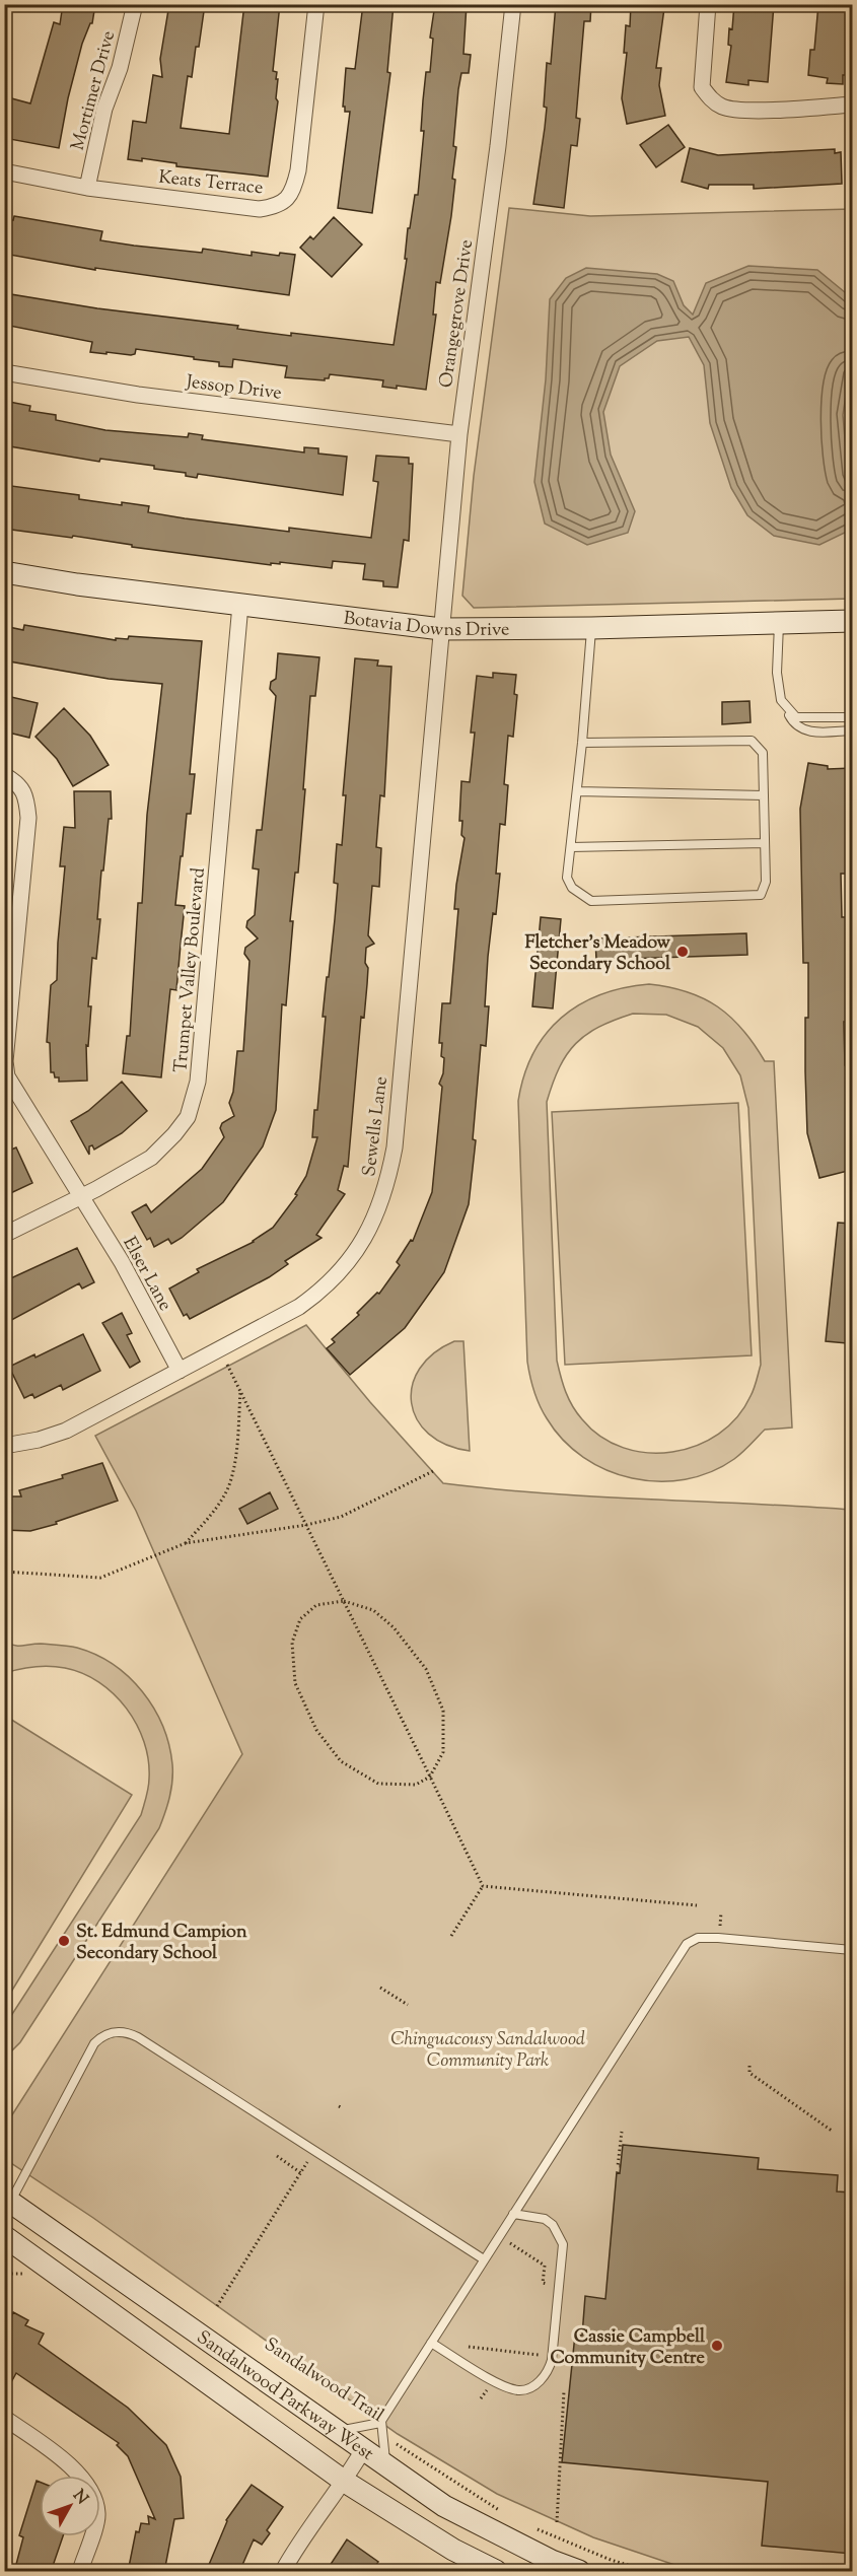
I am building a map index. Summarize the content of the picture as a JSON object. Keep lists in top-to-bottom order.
{
  "streets": {
    "main road": ["Botavia Downs Drive", "Sandalwood Parkway West"],
    "street": [
      "Mortimer Drive",
      "Keats Terrace",
      "Orangegrove Drive",
      "Jessop Drive",
      "Trumpet Valley Boulevard",
      "Sewells Lane",
      "Elser Lane"
    ],
    "path": ["Sandalwood Trail"]
  },
  "crossings": [
    ["Mortimer Drive", "Keats Terrace"],
    ["Orangegrove Drive", "Jessop Drive"],
    ["Orangegrove Drive", "Botavia Downs Drive"],
    ["Orangegrove Drive", "Sewells Lane"],
    ["Botavia Downs Drive", "Trumpet Valley Boulevard"],
    ["Botavia Downs Drive", "Sewells Lane"],
    ["Trumpet Valley Boulevard", "Elser Lane"],
    ["Sewells Lane", "Elser Lane"]
  ],
  "parks": ["Chinguacousy Sandalwood Community Park"],
  "places": ["Fletcher's Meadow Secondary School", "St. Edmund Campion Secondary School", "Cassie Campbell Community Centre"],
  "north": "top right"
}
